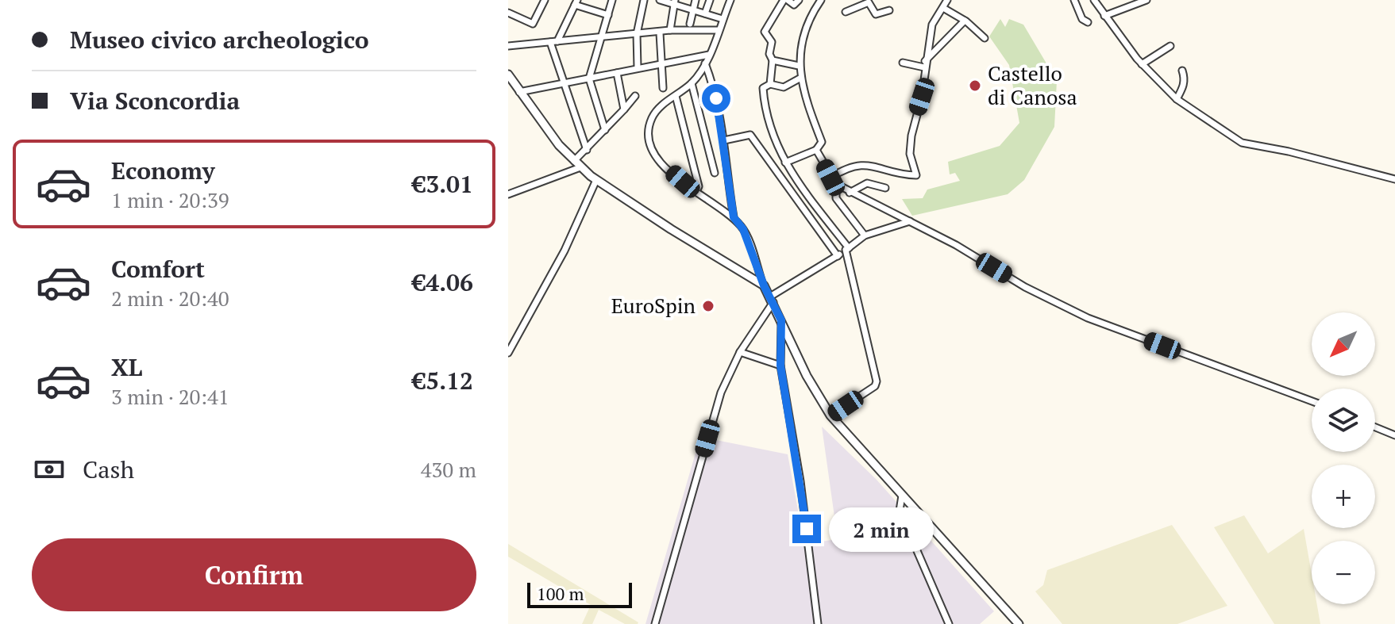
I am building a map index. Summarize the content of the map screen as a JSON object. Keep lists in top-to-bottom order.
{
  "places": ["Castello di Canosa", "EuroSpin"],
  "scale_bar": "100 m",
  "north": "bottom left",
  "page": {
    "banner": ["Museo civico archeologico", "Via Sconcordia"],
    "list": [
      {
        "name": "Economy",
        "note": "1 min · 20:39",
        "value": "€3.01"
      },
      {
        "name": "Comfort",
        "note": "2 min · 20:40",
        "value": "€4.06"
      },
      {
        "name": "XL",
        "note": "3 min · 20:41",
        "value": "€5.12"
      }
    ],
    "map_buttons": ["+", "−"],
    "pay": ["Cash", "430 m"],
    "bubble": "2 min",
    "buttons": "Confirm",
    "scale": "100 m"
  }
}
